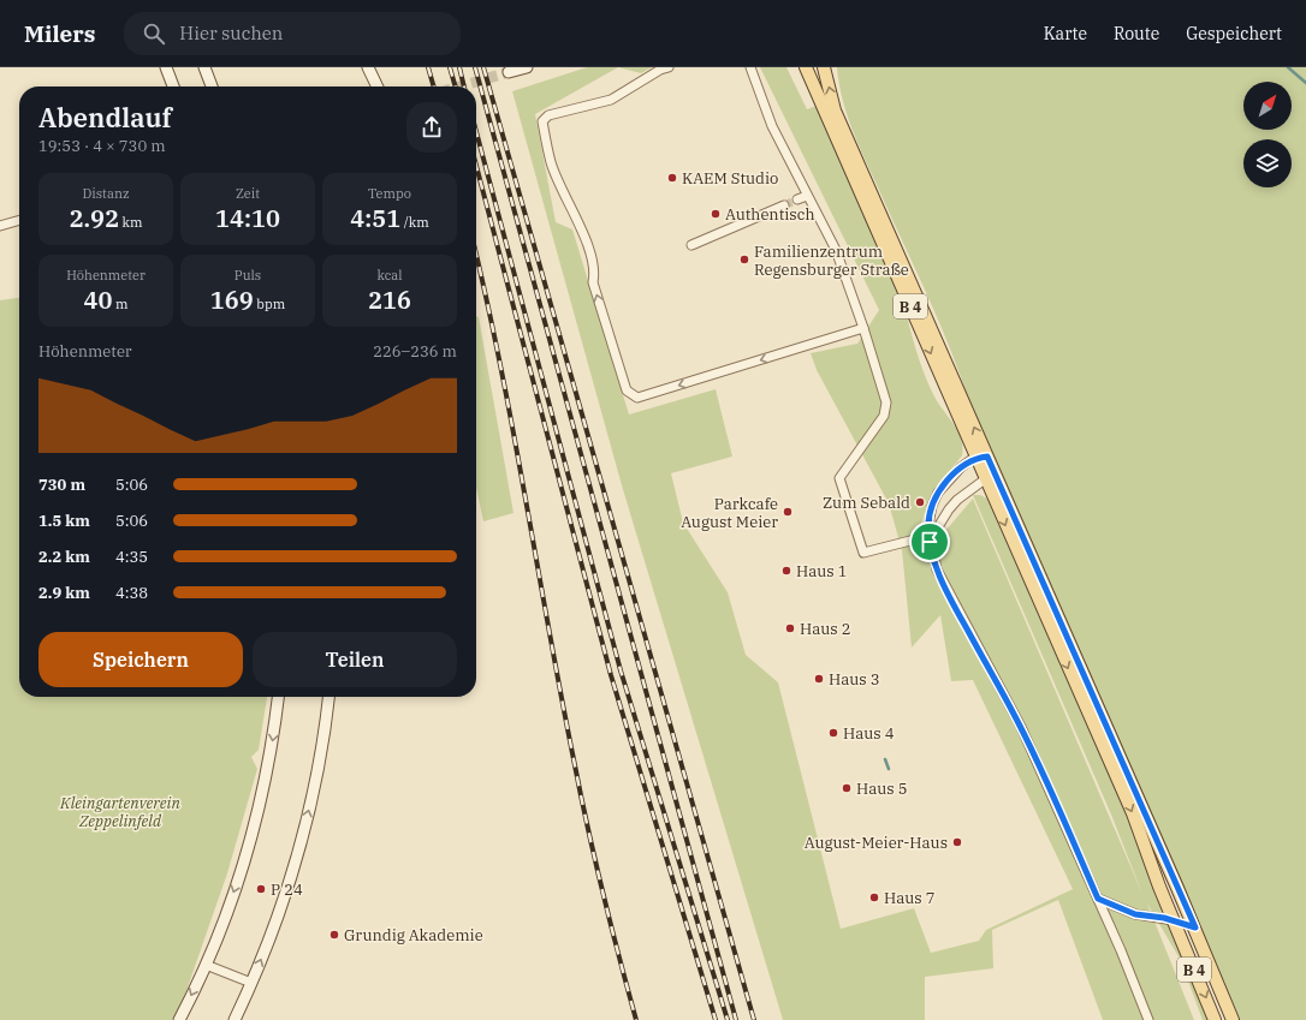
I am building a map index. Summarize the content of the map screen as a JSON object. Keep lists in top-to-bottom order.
{
  "streets": {
    "main road": ["B 4"]
  },
  "parks": ["Kleingartenverein Zeppelinfeld"],
  "places": [
    "KAEM Studio",
    "Authentisch",
    "Familienzentrum Regensburger Straße",
    "Zum Sebald",
    "Parkcafe August Meier",
    "Haus 1",
    "Haus 2",
    "Haus 3",
    "Haus 4",
    "Haus 5",
    "August-Meier-Haus",
    "P 24",
    "Haus 7",
    "Grundig Akademie"
  ],
  "north": "top right",
  "page": {
    "header": "Milers",
    "search": "Hier suchen",
    "nav": ["Karte", "Route", "Gespeichert"],
    "heading": ["Abendlauf", "19:53 · 4 × 730 m"],
    "stats": [
      ["Distanz", "2.92 km"],
      ["Zeit", "14:10"],
      ["Tempo", "4:51 /km"],
      ["Höhenmeter", "40 m"],
      ["Puls", "169 bpm"],
      ["kcal", "216"]
    ],
    "chart": ["Höhenmeter", "226–236 m"],
    "list": [
      {
        "name": "730 m",
        "note": "5:06"
      },
      {
        "name": "1.5 km",
        "note": "5:06"
      },
      {
        "name": "2.2 km",
        "note": "4:35"
      },
      {
        "name": "2.9 km",
        "note": "4:38"
      }
    ],
    "buttons": ["Speichern", "Teilen"]
  }
}
